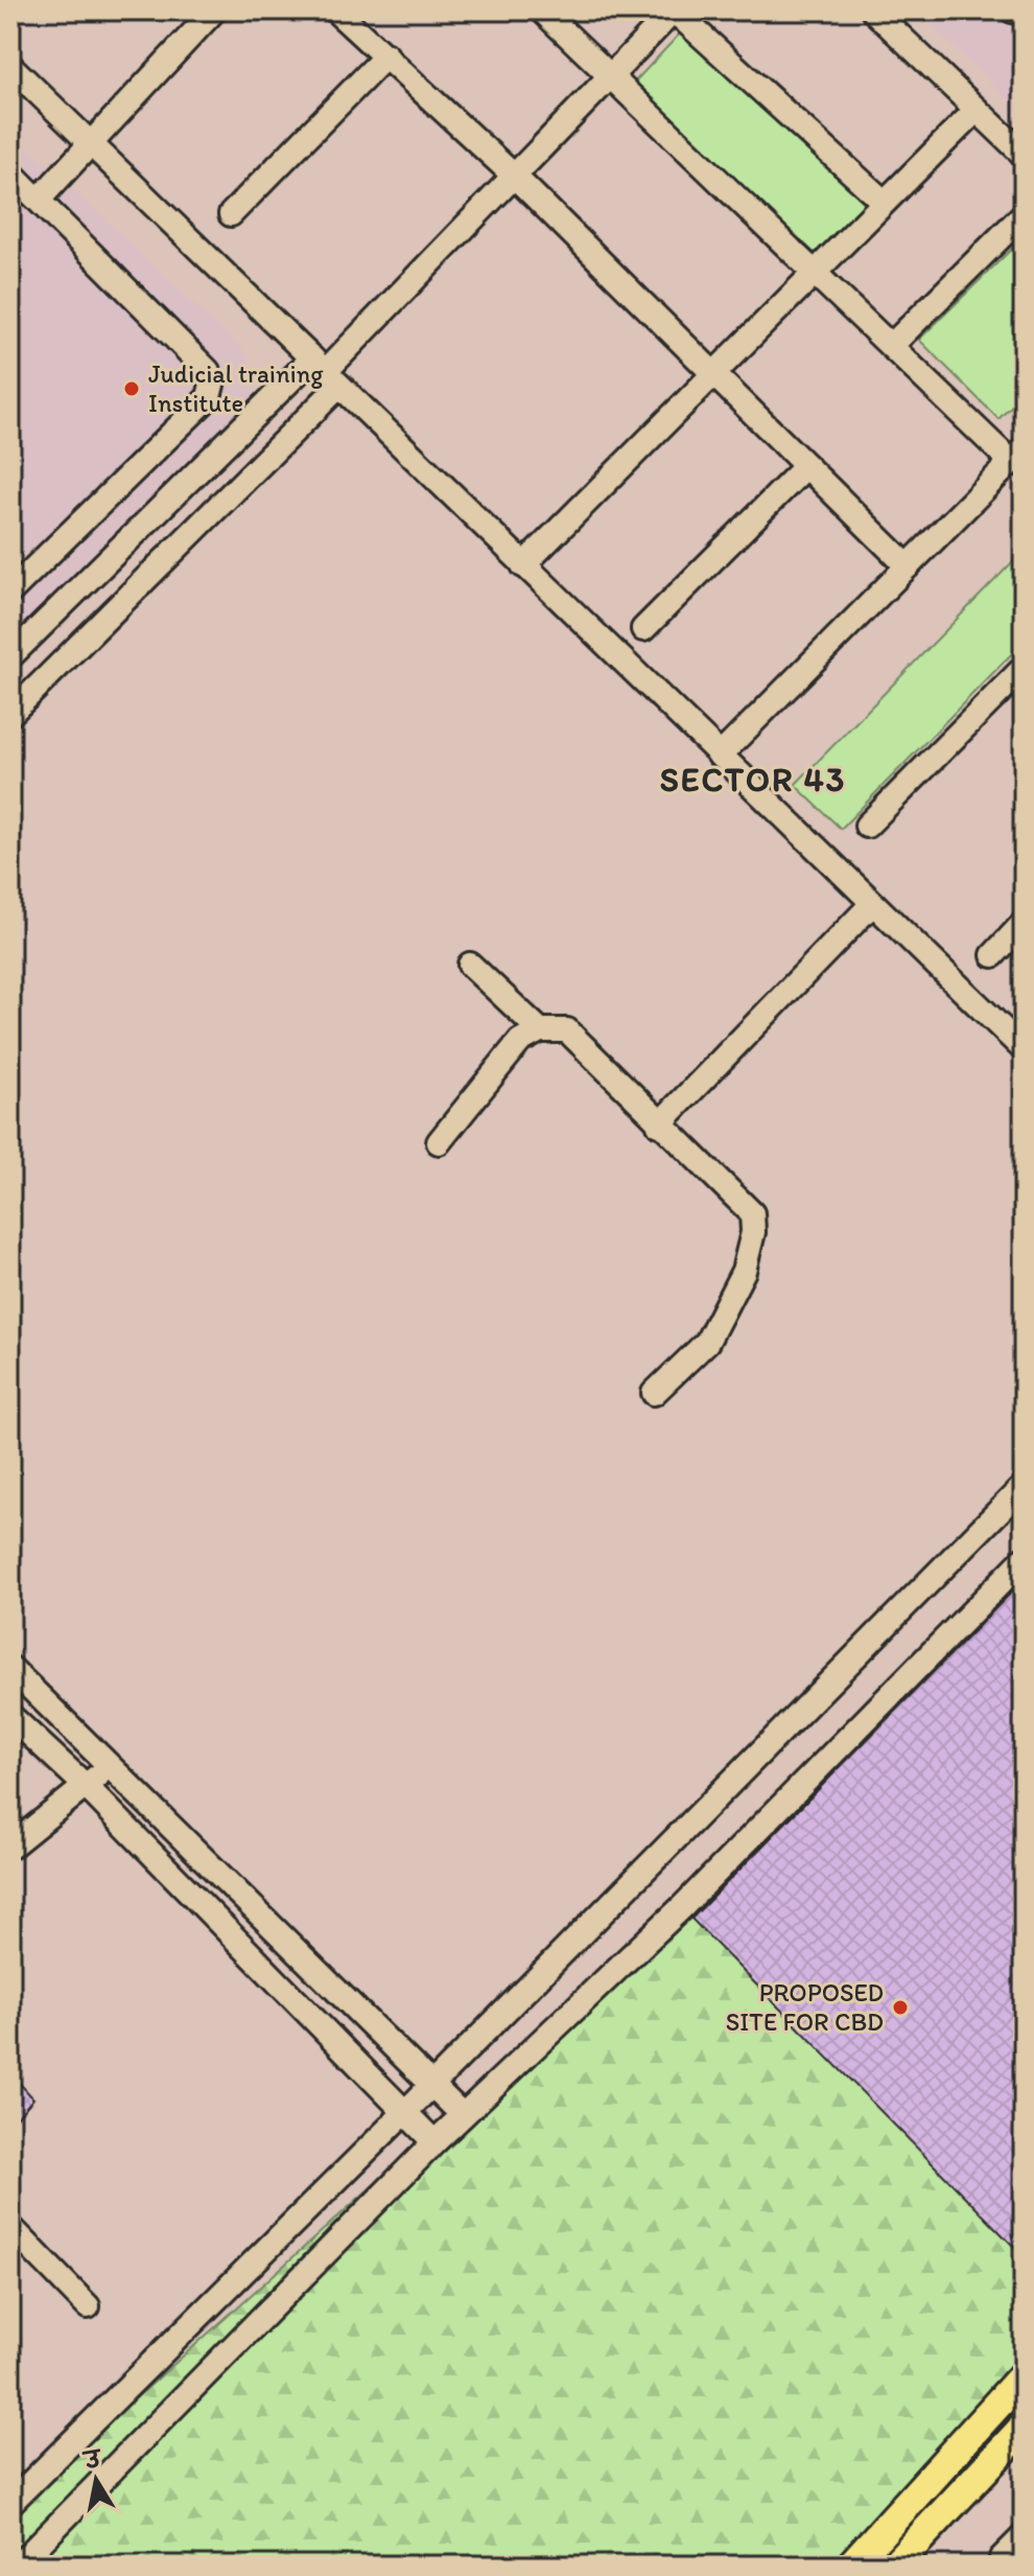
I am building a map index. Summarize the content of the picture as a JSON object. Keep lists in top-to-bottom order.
{
  "districts": ["SECTOR 43"],
  "places": ["Judicial training Institute", "PROPOSED SITE FOR CBD"],
  "north": "top"
}
